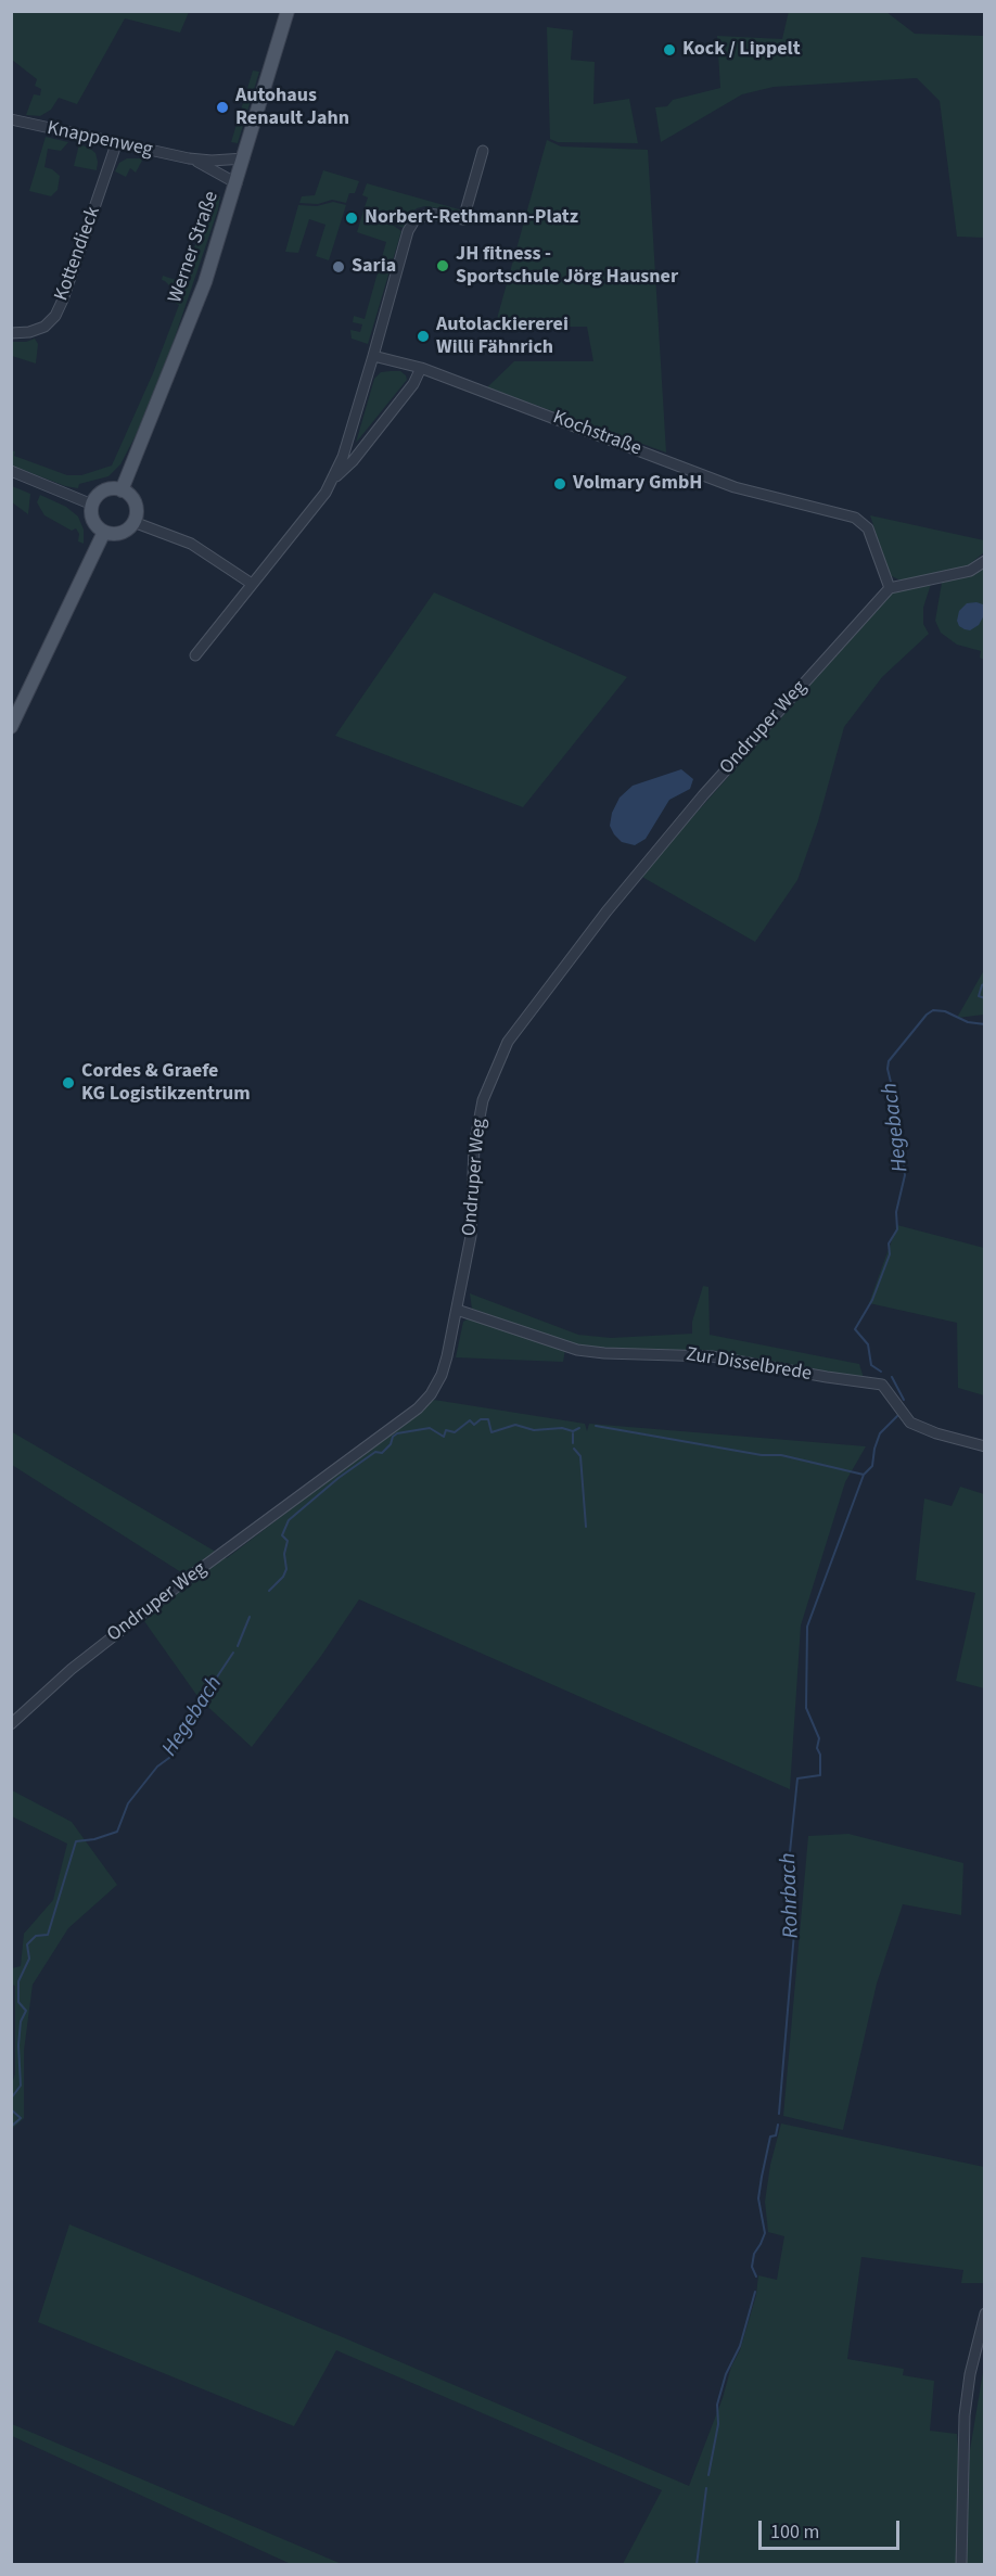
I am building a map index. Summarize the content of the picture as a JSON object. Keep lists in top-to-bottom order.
{
  "streets": {
    "main road": ["Werner Straße"],
    "street": [
      "Knappenweg",
      "Kottendieck",
      "Kochstraße",
      "Ondruper Weg",
      "Zur Disselbrede"
    ]
  },
  "crossings": [
    ["Knappenweg", "Werner Straße"],
    ["Knappenweg", "Kottendieck"],
    ["Kochstraße", "Ondruper Weg"],
    ["Ondruper Weg", "Zur Disselbrede"]
  ],
  "water": ["Hegebach", "Rohrbach"],
  "places": [
    "Kock / Lippelt",
    "Autohaus Renault Jahn",
    "Norbert-Rethmann-Platz",
    "JH fitness - Sportschule Jörg Hausner",
    "Saria",
    "Autolackiererei Willi Fähnrich",
    "Volmary GmbH",
    "Cordes & Graefe KG Logistikzentrum"
  ],
  "scale_bar": "100 m"
}
